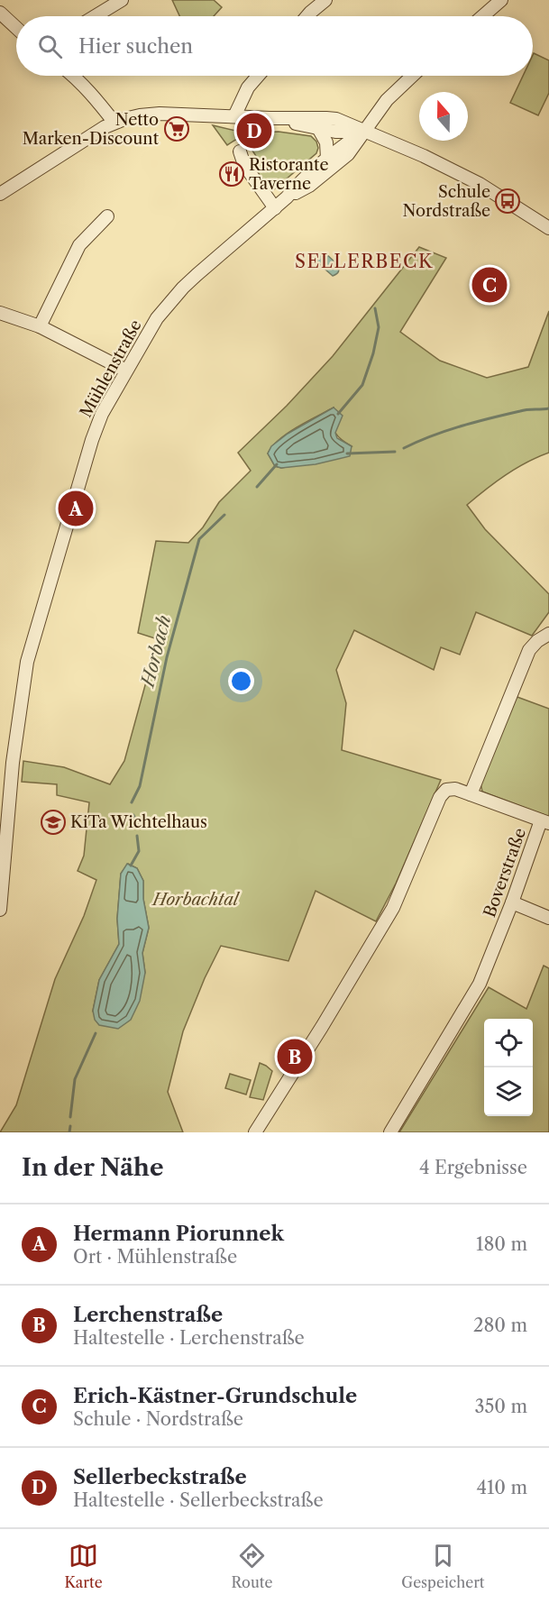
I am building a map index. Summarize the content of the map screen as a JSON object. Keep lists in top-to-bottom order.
{
  "streets": {
    "street": ["Mühlenstraße", "Boverstraße"]
  },
  "districts": ["SELLERBECK"],
  "water": ["Horbach"],
  "parks": ["Horbachtal"],
  "places": {
    "supermarket": ["Netto Marken-Discount"],
    "restaurant": ["Ristorante Taverne"],
    "bus stop": ["Schule Nordstraße"],
    "school or university": ["KiTa Wichtelhaus"]
  },
  "north": "top",
  "page": {
    "search": "Hier suchen",
    "pins": [
      "D",
      "C",
      "A",
      "B"
    ],
    "heading": ["In der Nähe", "4 Ergebnisse"],
    "list": [
      {
        "mark": "A",
        "name": "Hermann Piorunnek",
        "note": "Ort · Mühlenstraße",
        "value": "180 m"
      },
      {
        "mark": "B",
        "name": "Lerchenstraße",
        "note": "Haltestelle · Lerchenstraße",
        "value": "280 m"
      },
      {
        "mark": "C",
        "name": "Erich-Kästner-Grundschule",
        "note": "Schule · Nordstraße",
        "value": "350 m"
      },
      {
        "mark": "D",
        "name": "Sellerbeckstraße",
        "note": "Haltestelle · Sellerbeckstraße",
        "value": "410 m"
      }
    ],
    "nav": ["Karte", "Route", "Gespeichert"]
  }
}
